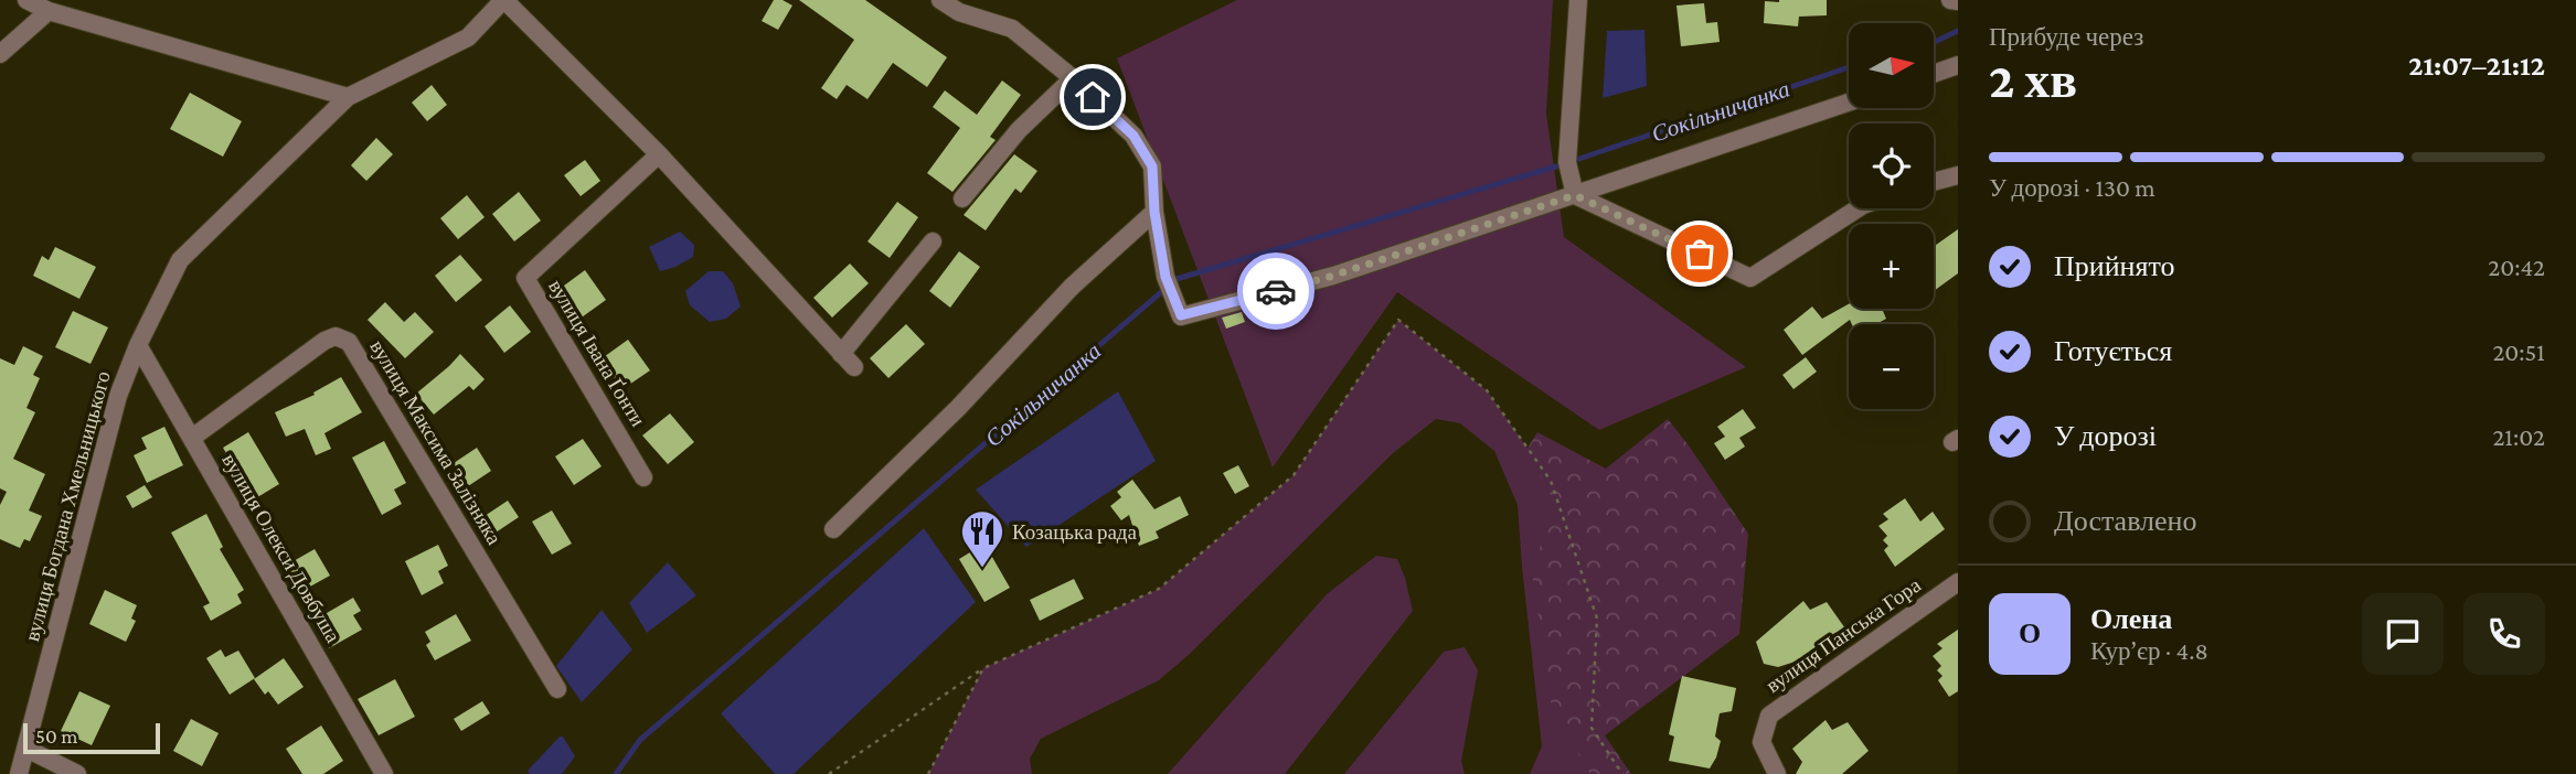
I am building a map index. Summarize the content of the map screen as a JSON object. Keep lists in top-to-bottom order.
{
  "streets": {
    "street": [
      "вулиця Івана Ґонти",
      "вулиця Максима Залізняка",
      "вулиця Богдана Хмельницького",
      "вулиця Олекси Довбуша",
      "вулиця Панська Гора"
    ]
  },
  "crossings": [
    ["вулиця Максима Залізняка", "вулиця Олекси Довбуша"],
    ["вулиця Богдана Хмельницького", "вулиця Олекси Довбуша"]
  ],
  "water": ["Сокільничанка"],
  "places": {
    "restaurant": ["Козацька рада"]
  },
  "scale_bar": "50 m",
  "north": "right",
  "page": {
    "heading": ["2 хв", "Прибуде через", "21:07–21:12"],
    "panel": ["Олена", "Кур’єр · 4.8"],
    "map_buttons": ["+", "−"],
    "bar": "У дорозі · 130 m",
    "list": [
      ["Прийнято", "20:42"],
      ["Готується", "20:51"],
      ["У дорозі", "21:02"],
      "Доставлено"
    ],
    "round": "О",
    "scale": "50 m"
  }
}
